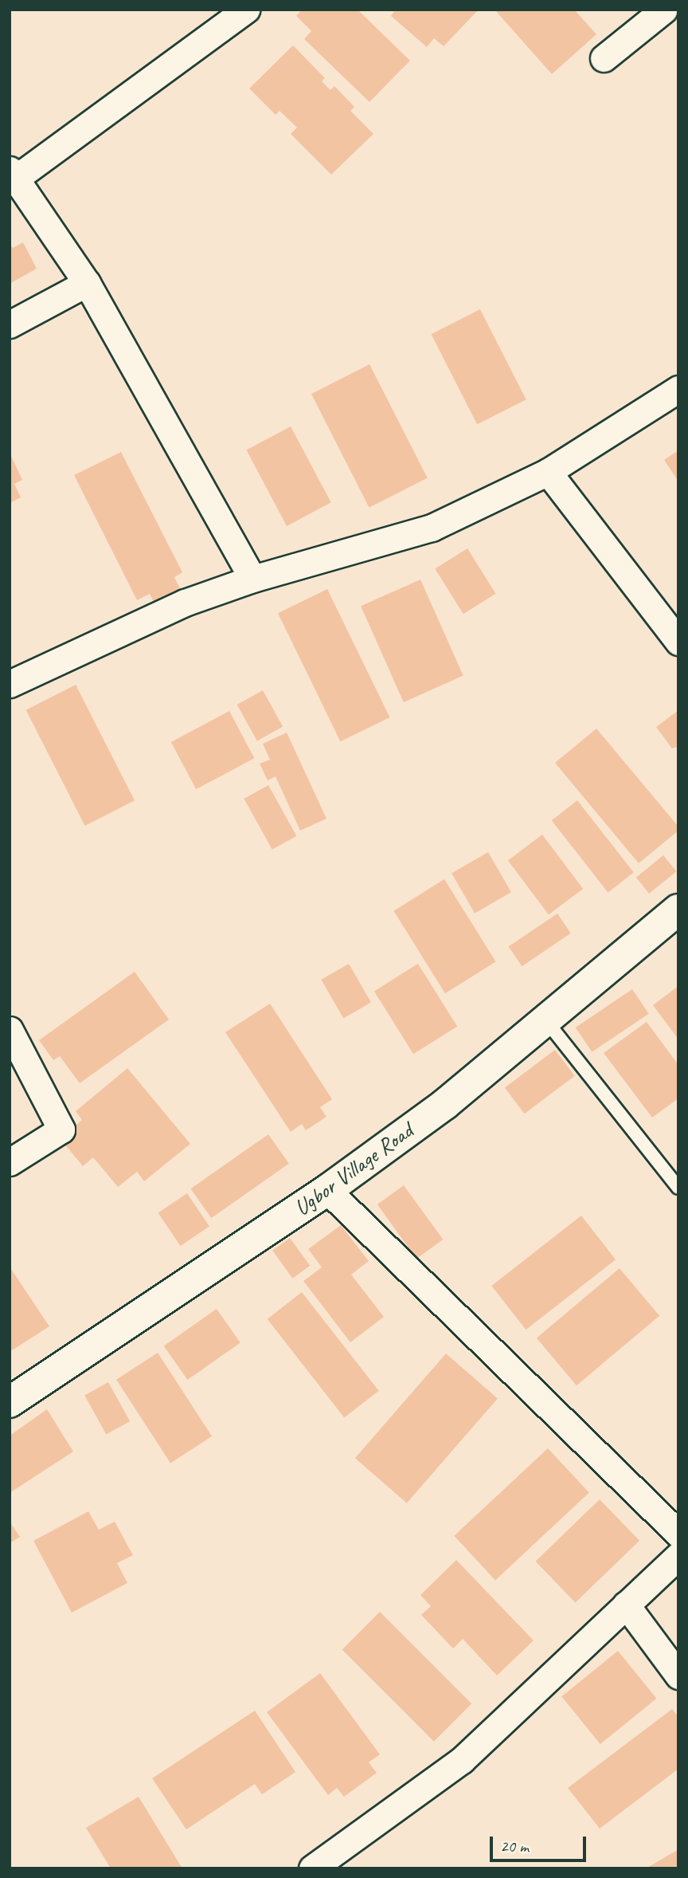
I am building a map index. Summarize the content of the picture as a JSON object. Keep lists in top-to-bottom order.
{
  "streets": {
    "street": ["Ugbor Village Road"]
  },
  "scale_bar": "20 m"
}
